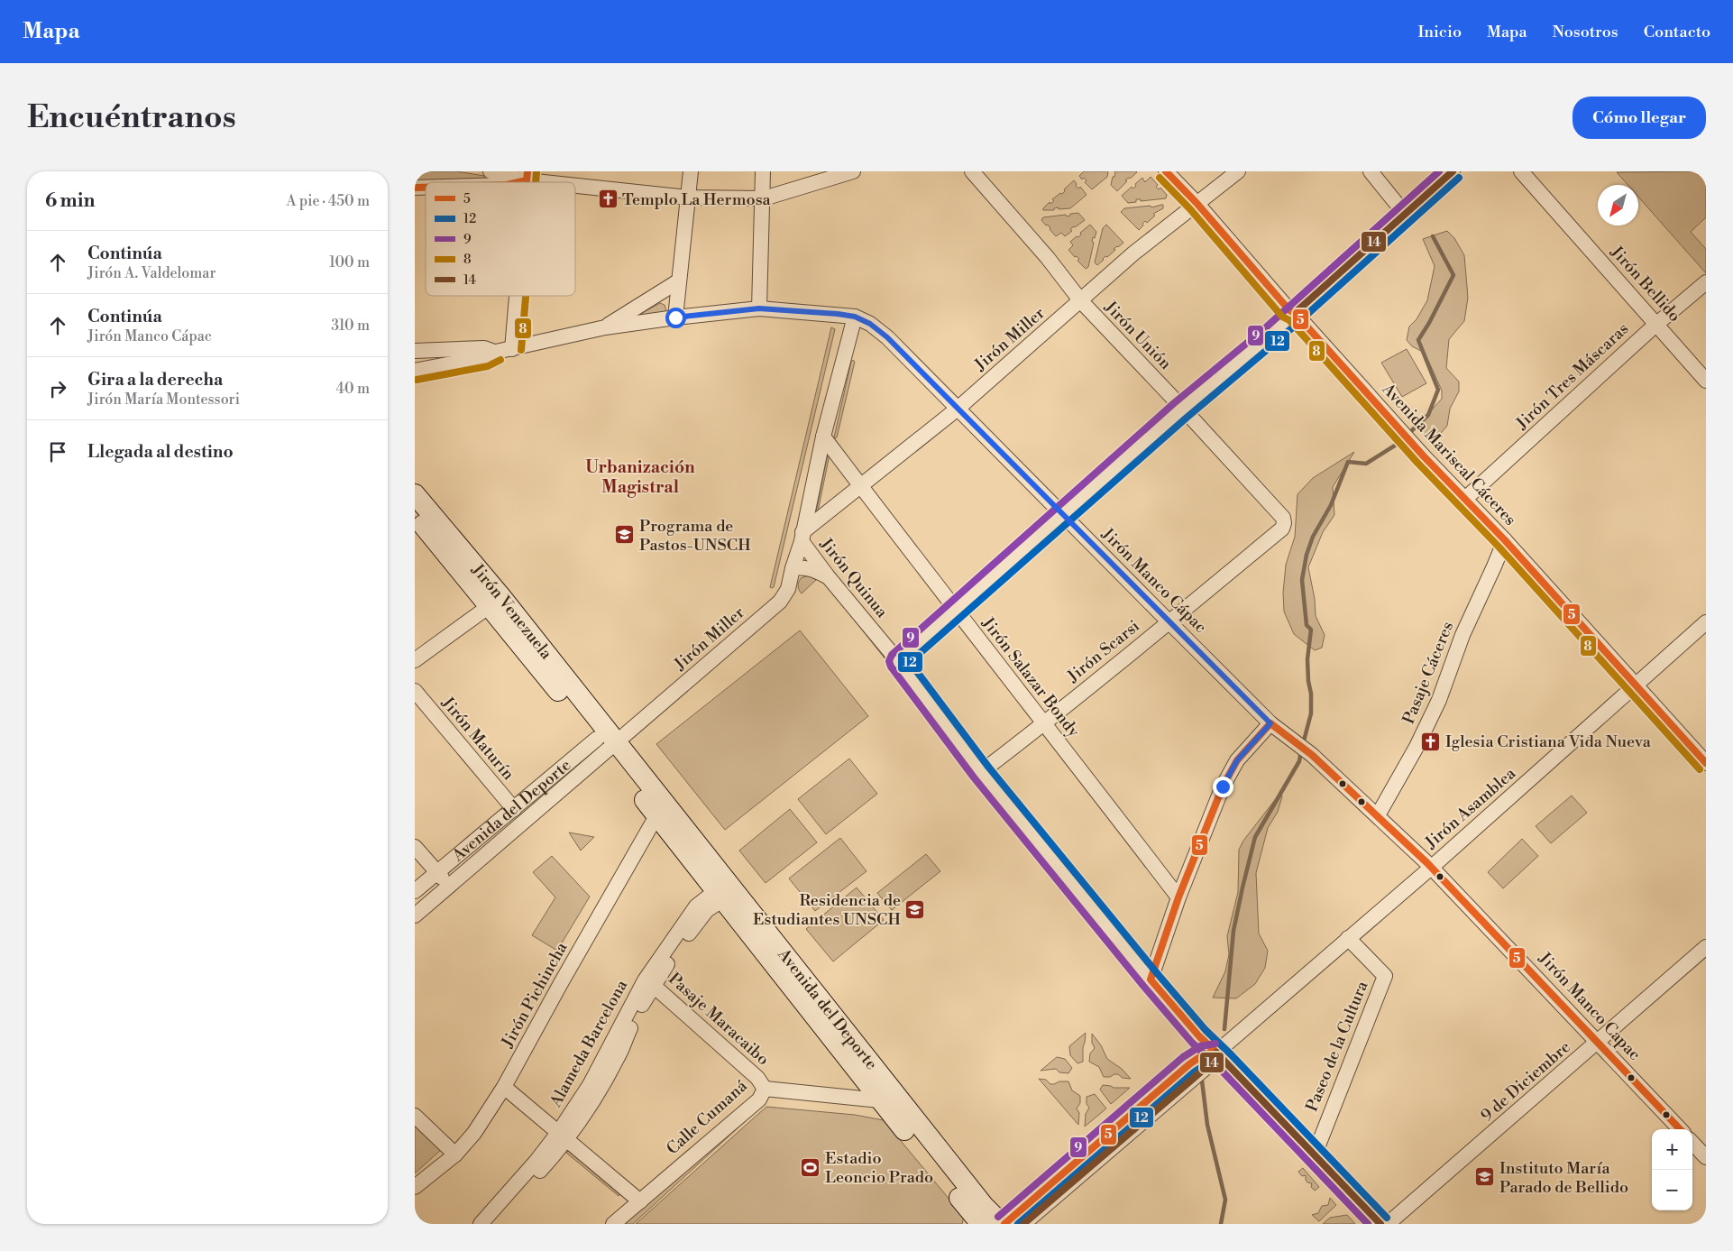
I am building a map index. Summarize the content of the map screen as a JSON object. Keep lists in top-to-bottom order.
{
  "streets": {
    "street": [
      "Jirón Bellido",
      "Jirón Unión",
      "Jirón Miller",
      "Jirón Tres Máscaras",
      "Avenida Mariscal Cáceres",
      "Jirón Quinua",
      "Jirón Manco Cápac",
      "Jirón Venezuela",
      "Jirón Scarsi",
      "Pasaje Cáceres",
      "Jirón Salazar Bondy",
      "Jirón Maturín",
      "Jirón Asamblea",
      "Avenida del Deporte",
      "Jirón Pichincha",
      "Jirón Manco Capac",
      "Pasaje Maracaibo",
      "Alameda Barcelona",
      "Paseo de la Cultura",
      "9 de Diciembre",
      "Calle Cumaná"
    ]
  },
  "crossings": [
    ["Jirón Bellido", "Jirón Tres Máscaras"],
    ["Jirón Unión", "Jirón Miller"],
    ["Jirón Unión", "Jirón Scarsi"],
    ["Jirón Miller", "Avenida Mariscal Cáceres"],
    ["Jirón Miller", "Jirón Quinua"],
    ["Jirón Miller", "Jirón Manco Cápac"],
    ["Jirón Miller", "Jirón Venezuela"],
    ["Jirón Miller", "Jirón Salazar Bondy"],
    ["Jirón Miller", "Avenida del Deporte"],
    ["Jirón Tres Máscaras", "Avenida Mariscal Cáceres"],
    ["Avenida Mariscal Cáceres", "Pasaje Cáceres"],
    ["Avenida Mariscal Cáceres", "Jirón Asamblea"],
    ["Jirón Quinua", "Jirón Manco Cápac"],
    ["Jirón Quinua", "Jirón Scarsi"],
    ["Jirón Quinua", "Jirón Salazar Bondy"],
    ["Jirón Quinua", "Jirón Asamblea"],
    ["Jirón Quinua", "Paseo de la Cultura"],
    ["Jirón Manco Cápac", "Jirón Scarsi"],
    ["Jirón Manco Cápac", "Pasaje Cáceres"],
    ["Jirón Manco Cápac", "Jirón Asamblea"],
    ["Jirón Manco Cápac", "Jirón Manco Capac"],
    ["Jirón Venezuela", "Avenida del Deporte"],
    ["Jirón Scarsi", "Jirón Salazar Bondy"],
    ["Jirón Maturín", "Avenida del Deporte"],
    ["Jirón Asamblea", "Jirón Manco Capac"],
    ["Jirón Asamblea", "Paseo de la Cultura"],
    ["Avenida del Deporte", "Jirón Pichincha"],
    ["Avenida del Deporte", "Alameda Barcelona"],
    ["Avenida del Deporte", "Calle Cumaná"],
    ["Jirón Manco Capac", "9 de Diciembre"],
    ["Pasaje Maracaibo", "Alameda Barcelona"],
    ["Pasaje Maracaibo", "Calle Cumaná"]
  ],
  "districts": ["Urbanización Magistral"],
  "places": {
    "church": ["Templo La Hermosa", "Iglesia Cristiana Vida Nueva"],
    "school or university": ["Programa de Pastos-UNSCH", "Residencia de Estudiantes UNSCH", "Instituto María Parado de Bellido"],
    "sports": ["Estadio Leoncio Prado"]
  },
  "lines": [
    "transit line 5",
    "transit line 9",
    "transit line 14",
    "transit line 8",
    "transit line 12"
  ],
  "legend": [
    "5",
    "12",
    "9",
    "8",
    "14"
  ],
  "north": "bottom left",
  "page": {
    "header": "Mapa",
    "nav": [
      "Inicio",
      "Mapa",
      "Nosotros",
      "Contacto"
    ],
    "buttons": "Cómo llegar",
    "title": "Encuéntranos",
    "heading": ["6 min", "A pie · 450 m"],
    "list": [
      ["Continúa", "Jirón A. Valdelomar", "100 m"],
      ["Continúa", "Jirón Manco Cápac", "310 m"],
      ["Gira a la derecha", "Jirón María Montessori", "40 m"],
      "Llegada al destino"
    ],
    "map_buttons": ["+", "−"]
  }
}
